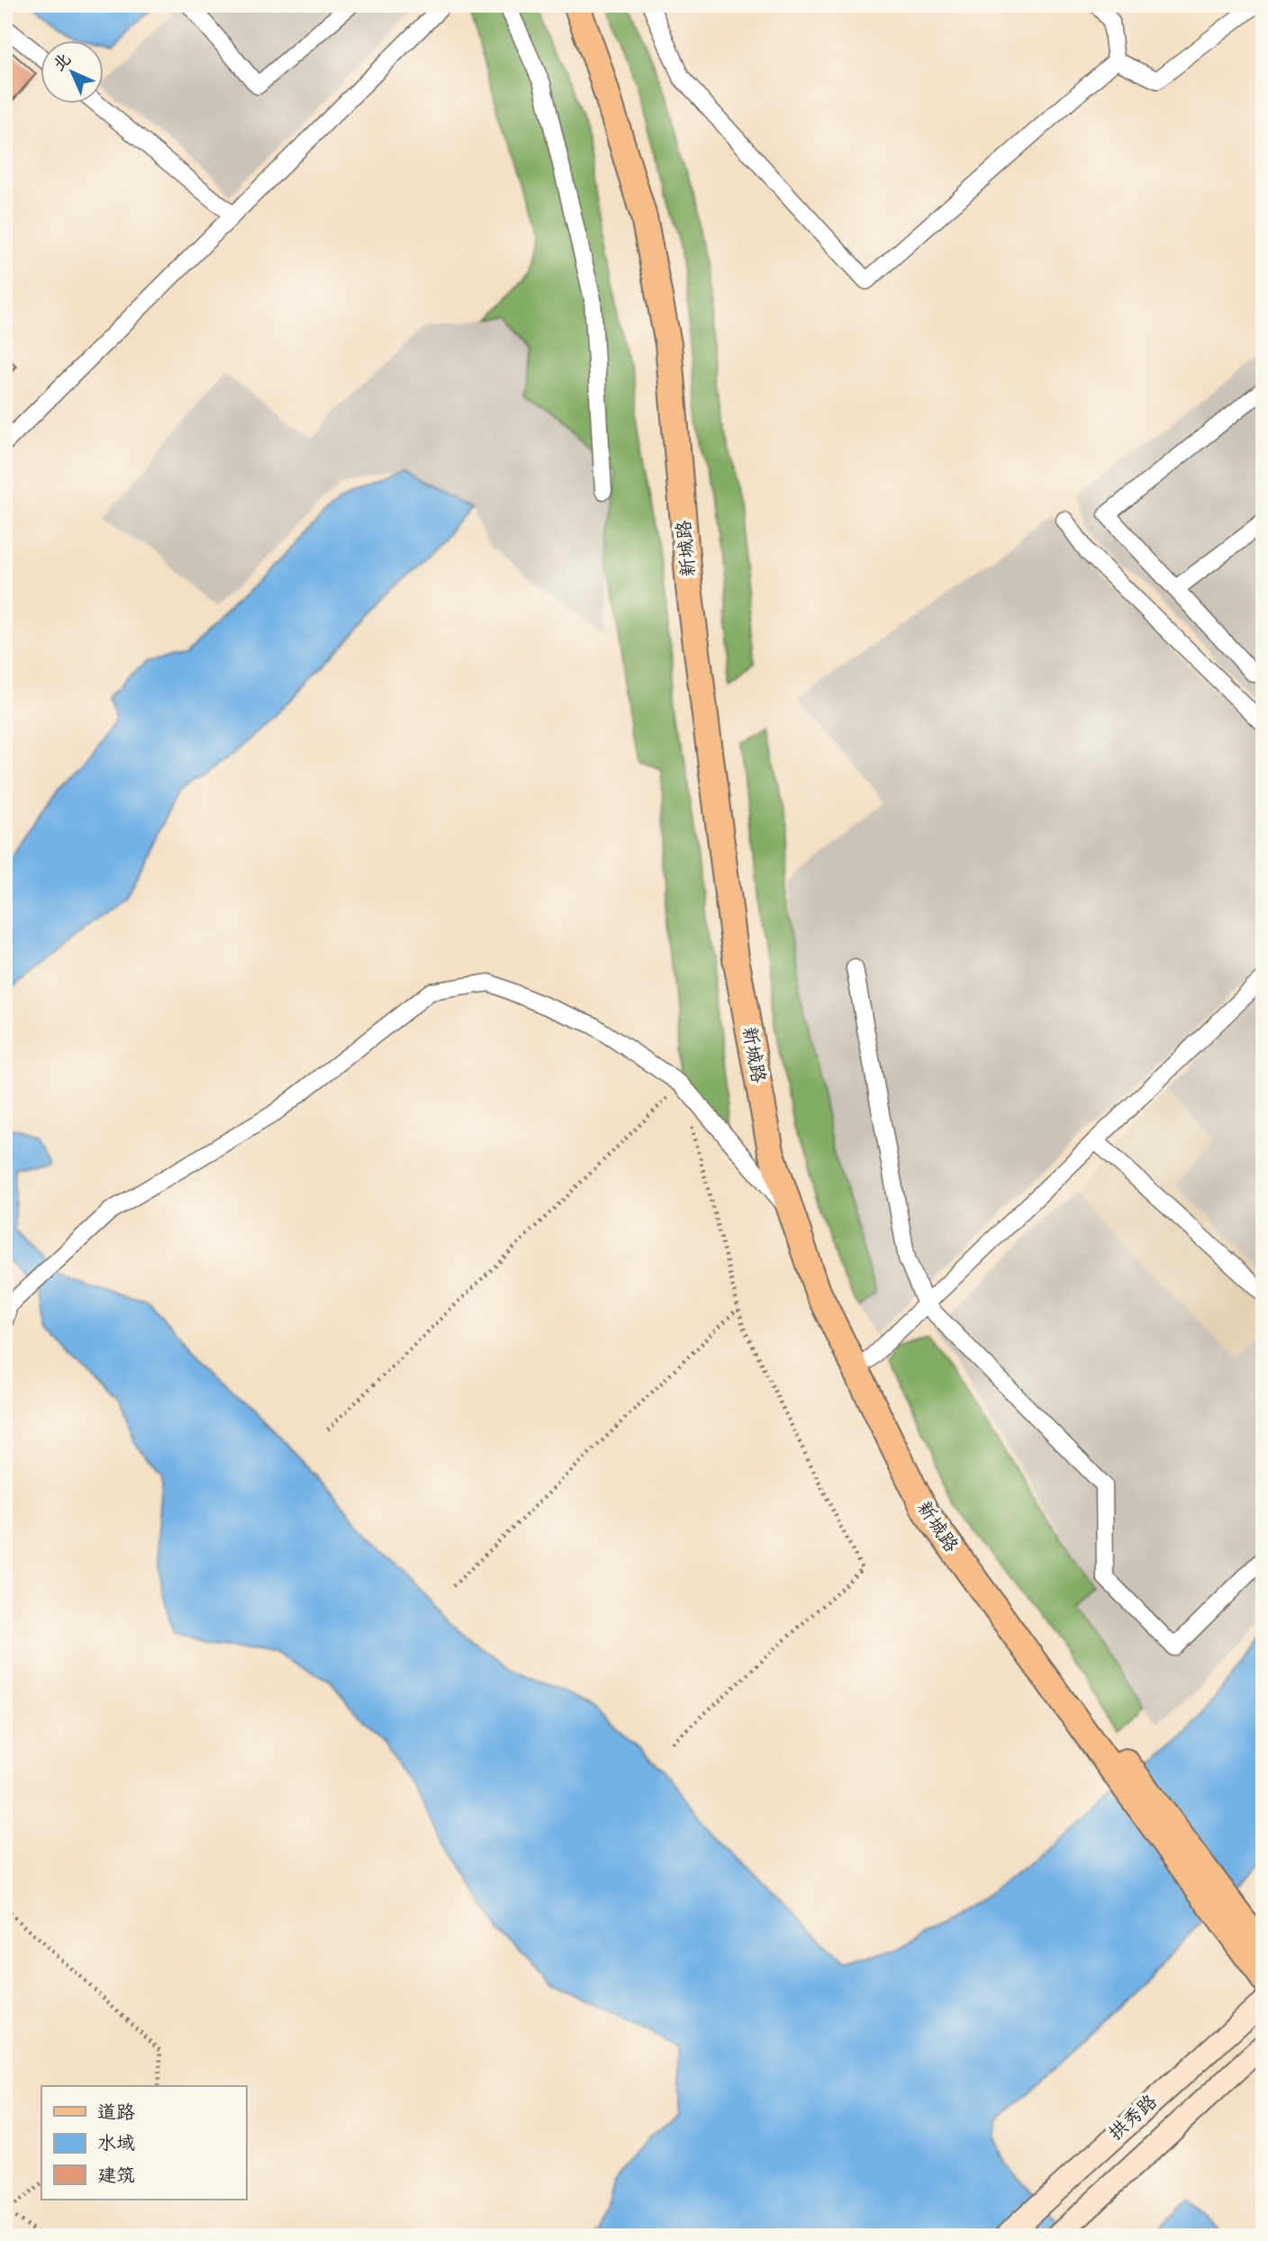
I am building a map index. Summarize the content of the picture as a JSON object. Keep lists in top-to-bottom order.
{
  "streets": {
    "main road": ["新城路", "拱秀路"]
  },
  "legend": ["道路", "水域", "建筑"],
  "north": "top left"
}
